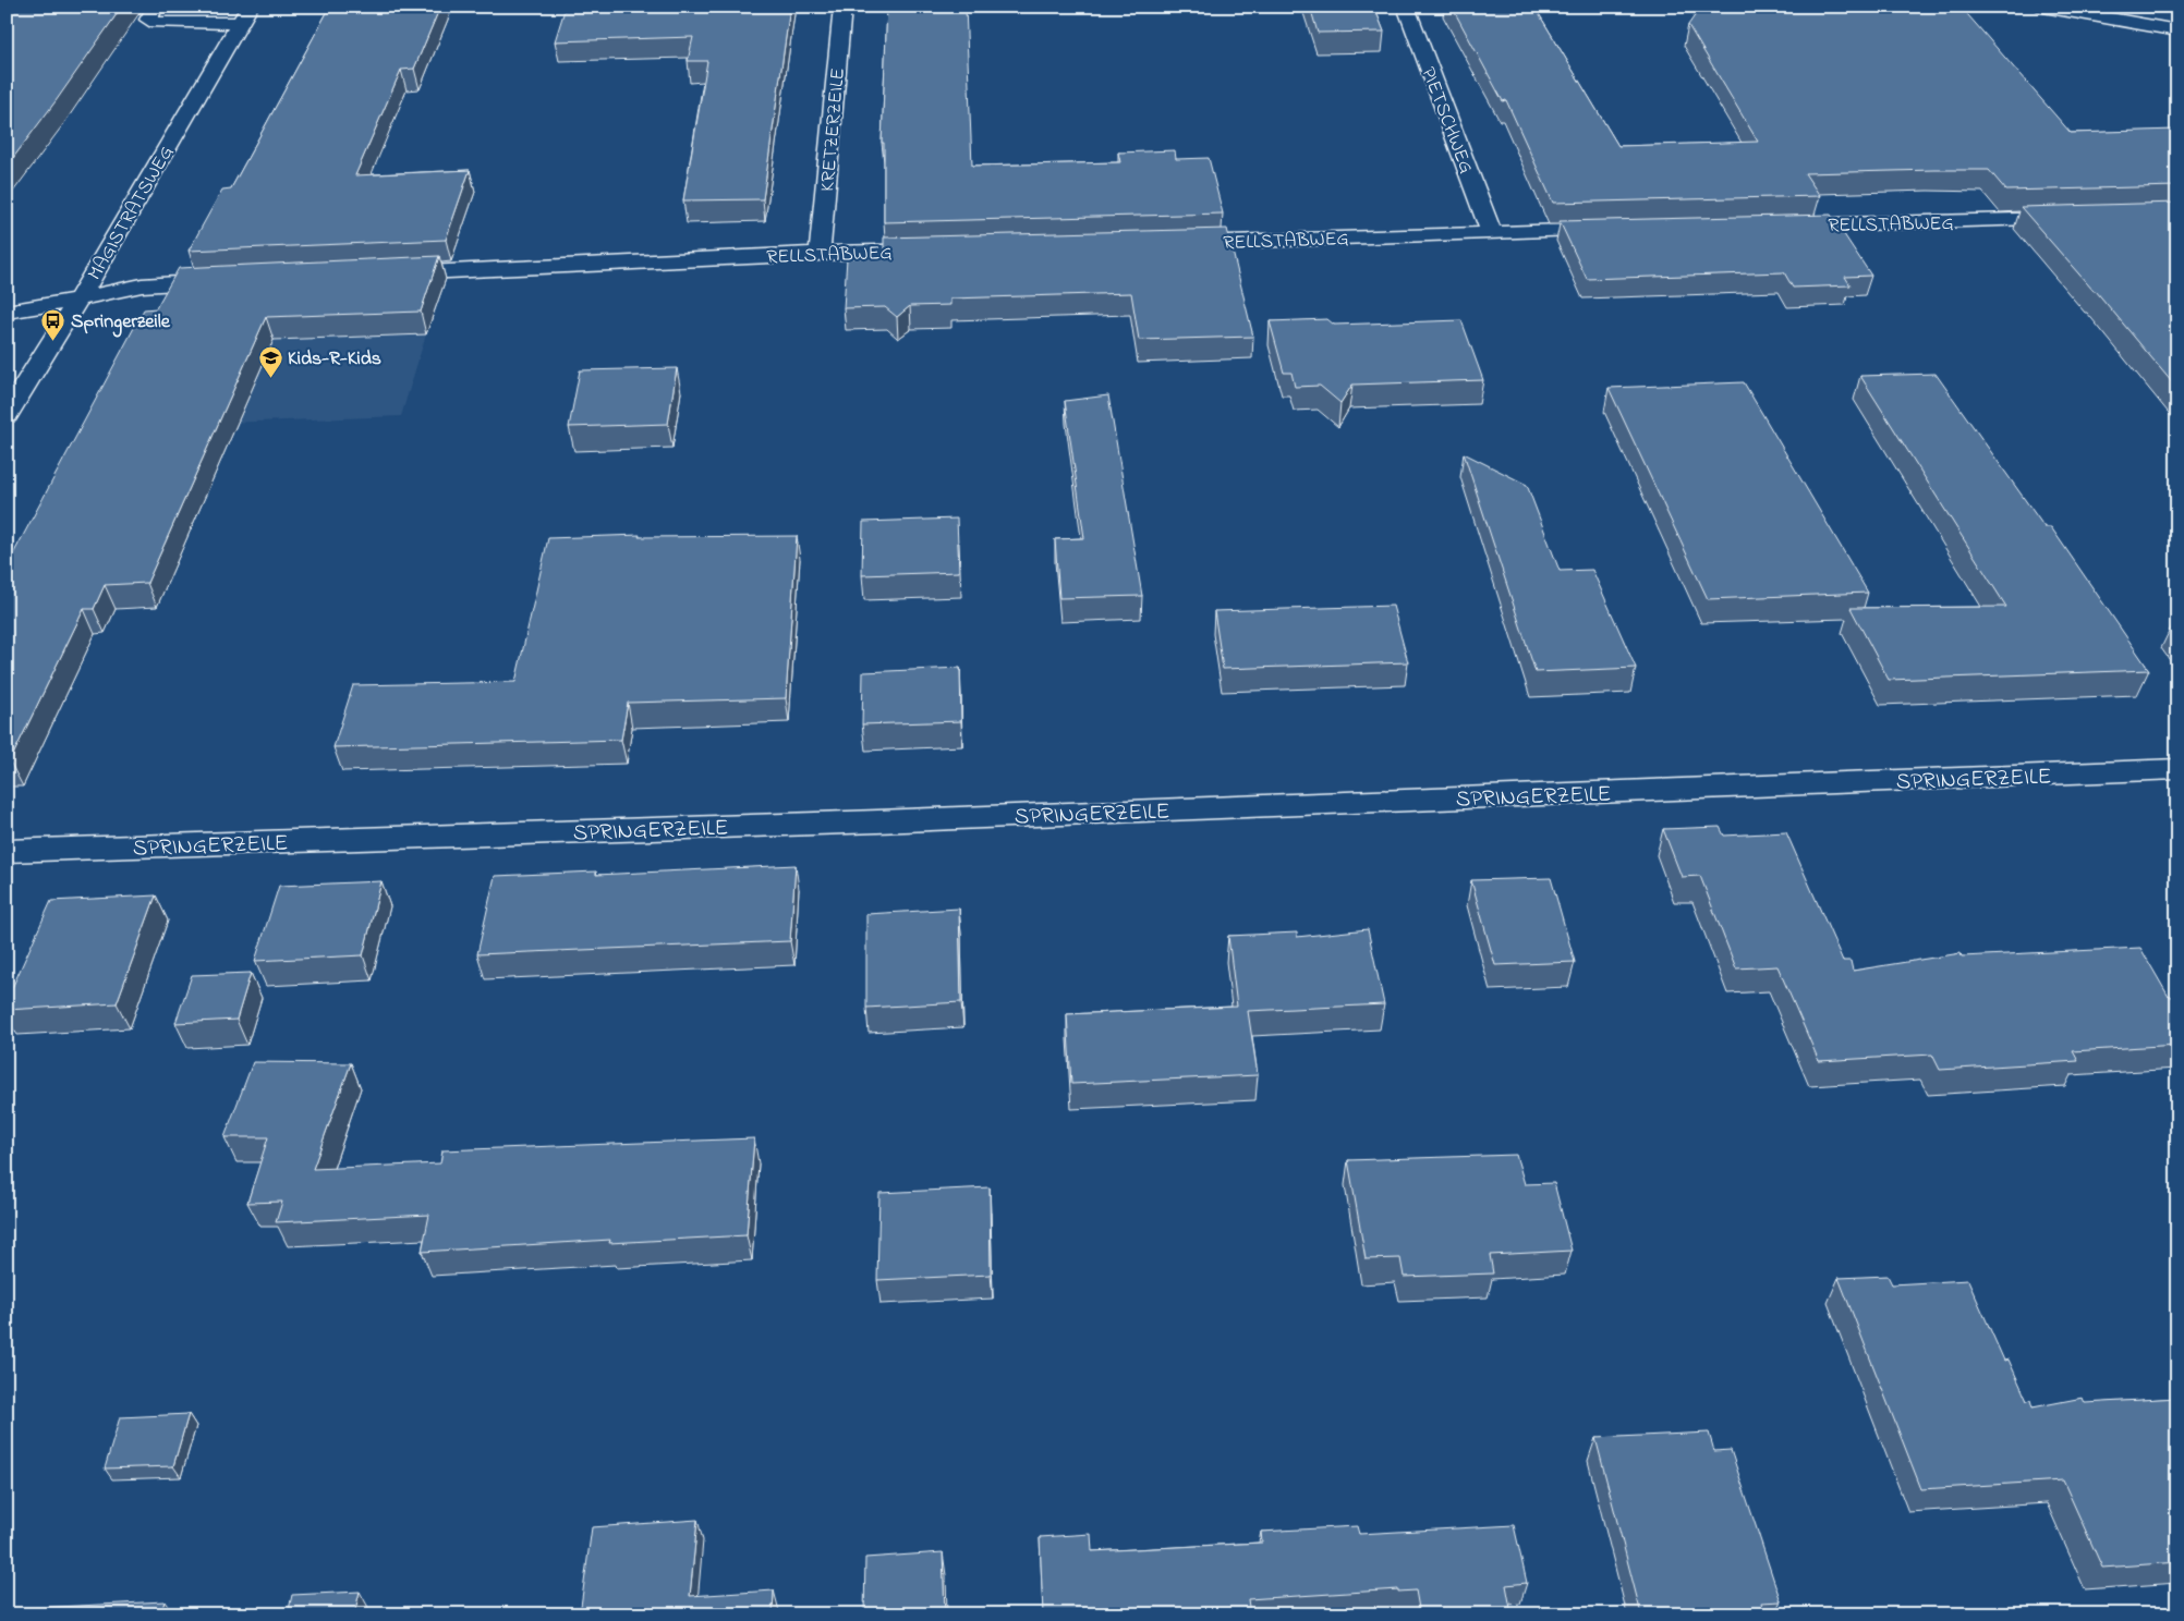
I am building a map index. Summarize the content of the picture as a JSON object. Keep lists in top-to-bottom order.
{
  "streets": {
    "street": [
      "PIETSCHWEG",
      "KRETZERZEILE",
      "MAGISTRATSWEG",
      "RELLSTABWEG",
      "SPRINGERZEILE"
    ]
  },
  "crossings": [
    ["PIETSCHWEG", "RELLSTABWEG"],
    ["KRETZERZEILE", "RELLSTABWEG"]
  ],
  "places": {
    "bus stop": ["Springerzeile"],
    "school or university": ["Kids-R-Kids"]
  }
}
